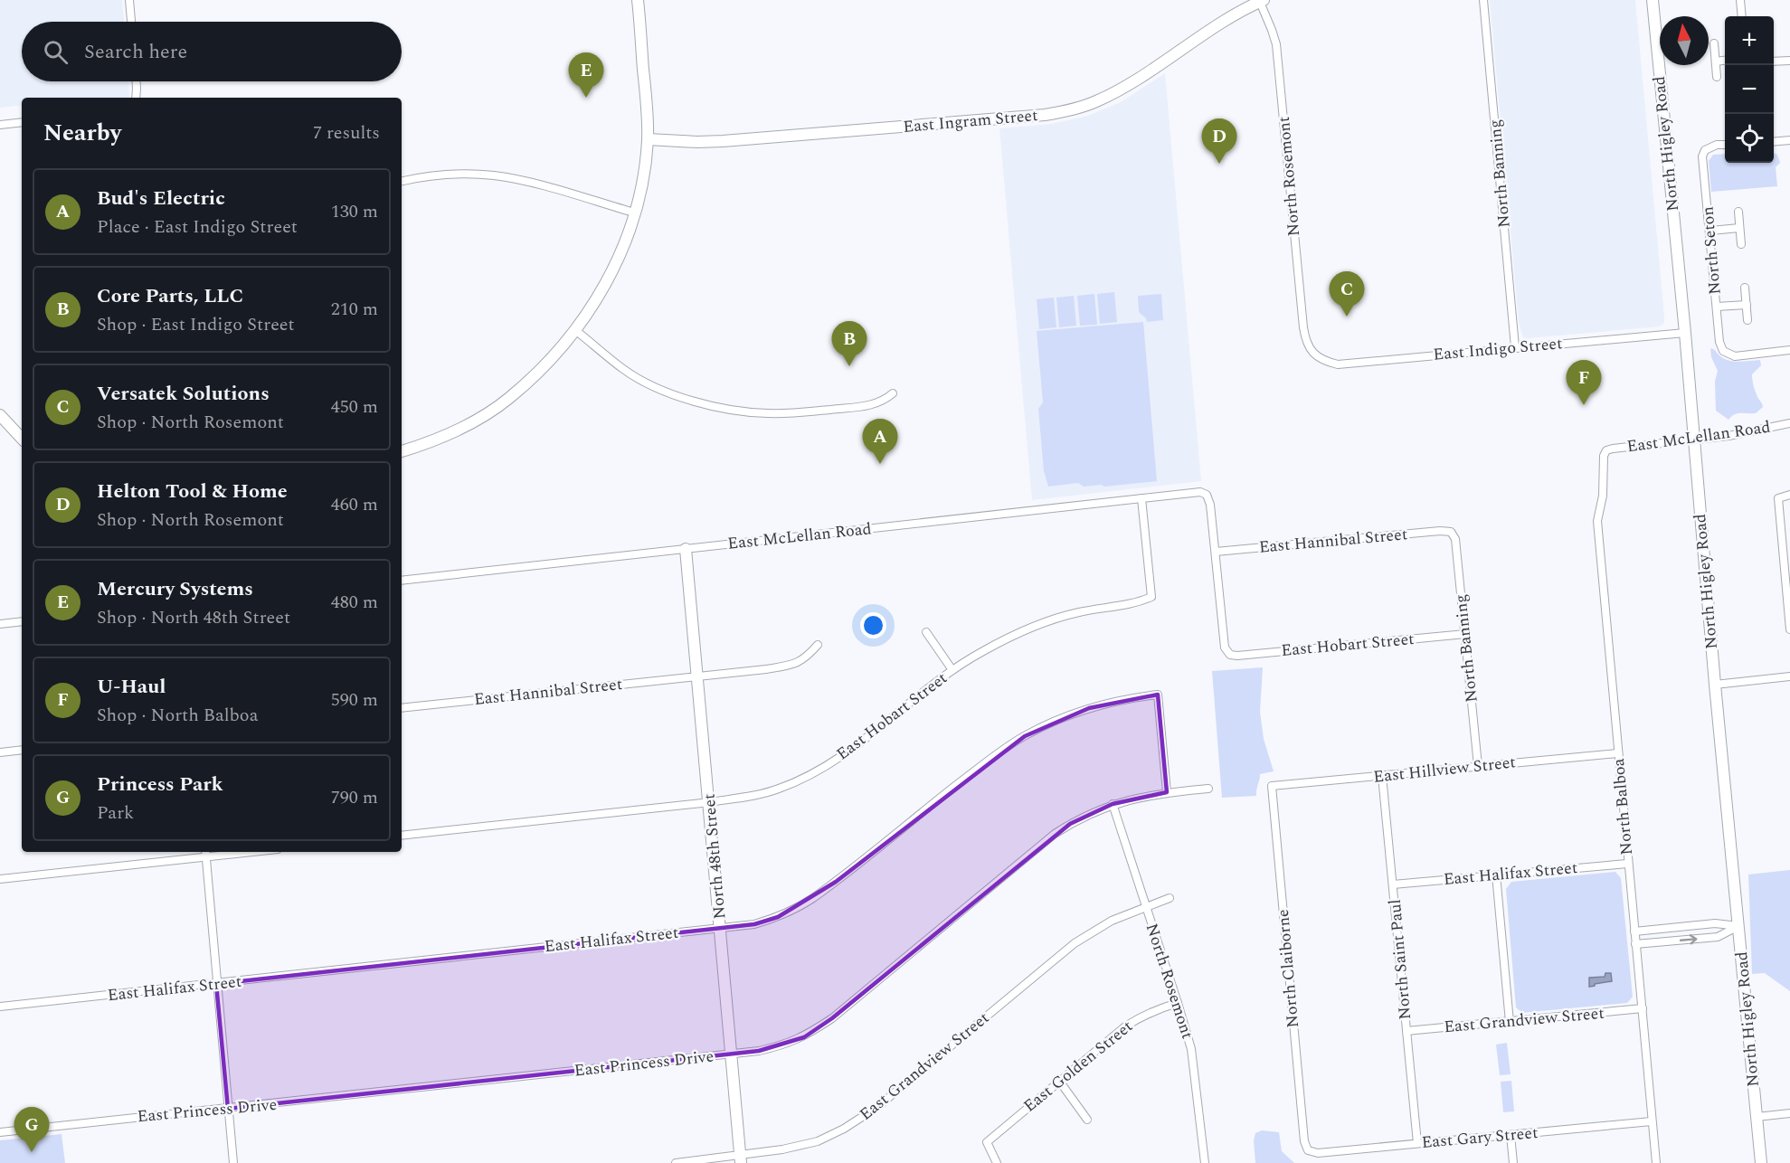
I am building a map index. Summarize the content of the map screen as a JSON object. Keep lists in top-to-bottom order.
{
  "streets": {
    "street": [
      "East Ingram Street",
      "North Higley Road",
      "North Banning",
      "North Rosemont",
      "North Seton",
      "East Indigo Street",
      "East McLellan Road",
      "East Hannibal Street",
      "East Hobart Street",
      "East Hillview Street",
      "North Balboa",
      "North 48th Street",
      "East Halifax Street",
      "North Saint Paul",
      "North Claiborne",
      "East Grandview Street",
      "East Princess Drive",
      "East Golden Street",
      "East Gary Street"
    ]
  },
  "crossings": [
    ["East Ingram Street", "North Rosemont"],
    ["North Higley Road", "East Indigo Street"],
    ["North Higley Road", "East McLellan Road"],
    ["North Banning", "East Indigo Street"],
    ["North Banning", "East Hannibal Street"],
    ["North Banning", "East Hobart Street"],
    ["North Banning", "East Hillview Street"],
    ["North Rosemont", "East Indigo Street"],
    ["North Rosemont", "East Grandview Street"],
    ["North Rosemont", "East Princess Drive"],
    ["North Rosemont", "East Golden Street"],
    ["East McLellan Road", "East Hannibal Street"],
    ["East McLellan Road", "East Hobart Street"],
    ["East McLellan Road", "North Balboa"],
    ["East McLellan Road", "North 48th Street"],
    ["East Hannibal Street", "East Hobart Street"],
    ["East Hannibal Street", "North 48th Street"],
    ["East Hobart Street", "North 48th Street"],
    ["East Hillview Street", "North Balboa"],
    ["East Hillview Street", "North Saint Paul"],
    ["East Hillview Street", "North Claiborne"],
    ["North Balboa", "East Halifax Street"],
    ["North Balboa", "East Grandview Street"],
    ["North Balboa", "East Gary Street"],
    ["North 48th Street", "East Halifax Street"],
    ["North 48th Street", "East Grandview Street"],
    ["North 48th Street", "East Princess Drive"],
    ["East Halifax Street", "North Saint Paul"],
    ["East Halifax Street", "East Princess Drive"],
    ["North Saint Paul", "East Grandview Street"],
    ["North Saint Paul", "East Gary Street"],
    ["North Claiborne", "East Gary Street"]
  ],
  "north": "top",
  "page": {
    "map_buttons": ["+", "−"],
    "search": "Search here",
    "pins": [
      "E",
      "D",
      "C",
      "B",
      "F",
      "A",
      "G"
    ],
    "heading": ["Nearby", "7 results"],
    "list": [
      {
        "mark": "A",
        "name": "Bud's Electric",
        "note": "Place · East Indigo Street",
        "value": "130 m"
      },
      {
        "mark": "B",
        "name": "Core Parts, LLC",
        "note": "Shop · East Indigo Street",
        "value": "210 m"
      },
      {
        "mark": "C",
        "name": "Versatek Solutions",
        "note": "Shop · North Rosemont",
        "value": "450 m"
      },
      {
        "mark": "D",
        "name": "Helton Tool & Home",
        "note": "Shop · North Rosemont",
        "value": "460 m"
      },
      {
        "mark": "E",
        "name": "Mercury Systems",
        "note": "Shop · North 48th Street",
        "value": "480 m"
      },
      {
        "mark": "F",
        "name": "U-Haul",
        "note": "Shop · North Balboa",
        "value": "590 m"
      },
      {
        "mark": "G",
        "name": "Princess Park",
        "note": "Park",
        "value": "790 m"
      }
    ]
  }
}
